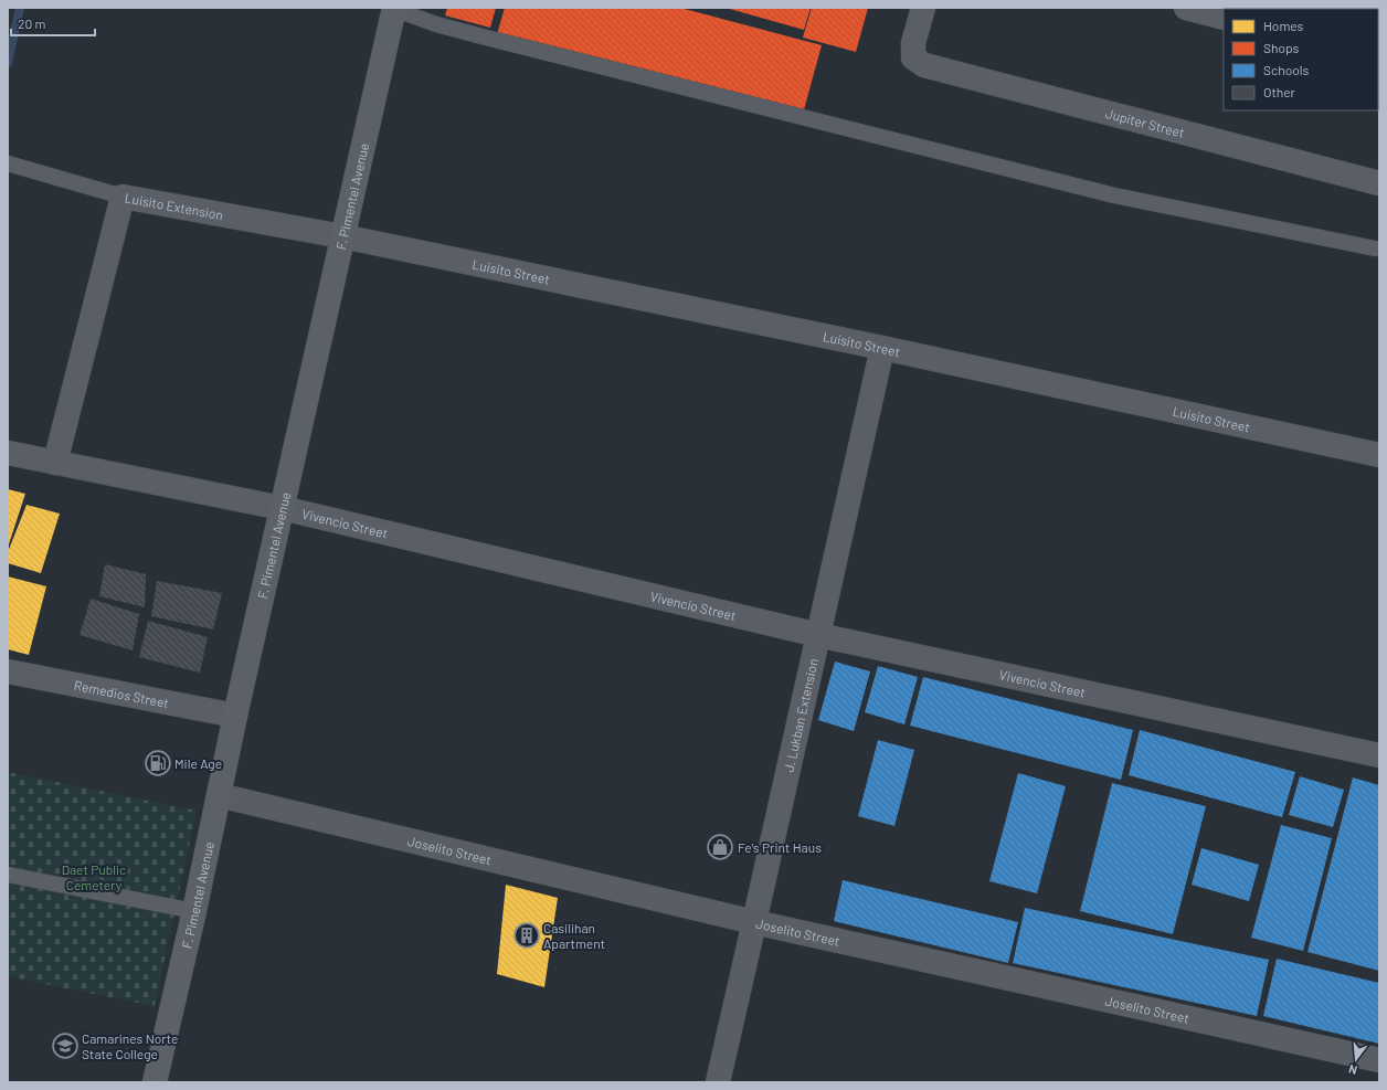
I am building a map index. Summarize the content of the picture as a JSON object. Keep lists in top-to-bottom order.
{
  "streets": {
    "main road": ["F. Pimentel Avenue"],
    "street": [
      "Jupiter Street",
      "Luisito Extension",
      "Luisito Street",
      "Vivencio Street",
      "Remedios Street",
      "J. Lukban Extension",
      "Joselito Street"
    ]
  },
  "crossings": [
    ["F. Pimentel Avenue", "Luisito Extension"],
    ["F. Pimentel Avenue", "Luisito Street"],
    ["F. Pimentel Avenue", "Vivencio Street"],
    ["F. Pimentel Avenue", "Remedios Street"],
    ["F. Pimentel Avenue", "Joselito Street"],
    ["Luisito Extension", "Luisito Street"],
    ["Luisito Street", "J. Lukban Extension"],
    ["Vivencio Street", "J. Lukban Extension"],
    ["J. Lukban Extension", "Joselito Street"]
  ],
  "parks": ["Daet Public Cemetery"],
  "places": {
    "fuel station": ["Mile Age"],
    "shop": ["Fe's Print Haus"],
    "building": ["Casilihan Apartment"],
    "school or university": ["Camarines Norte State College"]
  },
  "legend": [
    "Homes",
    "Shops",
    "Schools",
    "Other"
  ],
  "scale_bar": "20 m",
  "north": "bottom"
}
